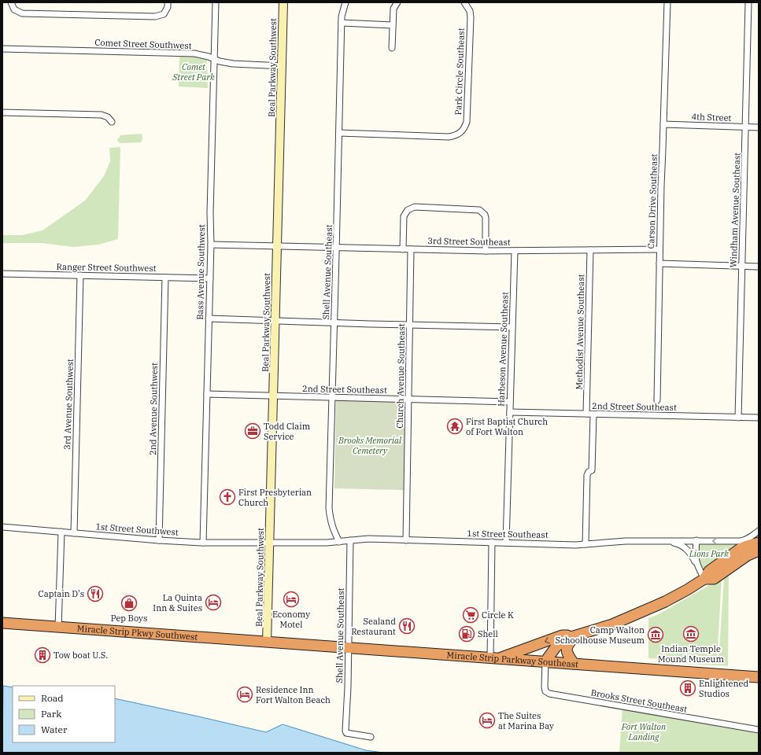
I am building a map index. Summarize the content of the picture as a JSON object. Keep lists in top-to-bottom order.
{
  "streets": {
    "highway": ["Miracle Strip Pkwy Southwest", "Miracle Strip Parkway Southeast"],
    "main road": ["Beal Parkway Southwest"],
    "street": [
      "Comet Street Southwest",
      "Park Circle Southeast",
      "4th Street",
      "Carson Drive Southeast",
      "Windham Avenue Southeast",
      "3rd Street Southeast",
      "Ranger Street Southwest",
      "Bass Avenue Southwest",
      "Shell Avenue Southeast",
      "Methodist Avenue Southeast",
      "Harbeson Avenue Southeast",
      "Church Avenue Southeast",
      "2nd Street Southeast",
      "3rd Avenue Southwest",
      "2nd Avenue Southwest",
      "1st Street Southwest",
      "1st Street Southeast",
      "Brooks Street Southeast"
    ]
  },
  "crossings": [
    ["Comet Street Southwest", "Beal Parkway Southwest"],
    ["Comet Street Southwest", "Bass Avenue Southwest"],
    ["Beal Parkway Southwest", "3rd Street Southeast"],
    ["Beal Parkway Southwest", "2nd Street Southeast"],
    ["Beal Parkway Southwest", "1st Street Southwest"],
    ["Beal Parkway Southwest", "1st Street Southeast"],
    ["Beal Parkway Southwest", "Miracle Strip Pkwy Southwest"],
    ["Beal Parkway Southwest", "Miracle Strip Parkway Southeast"],
    ["Park Circle Southeast", "Shell Avenue Southeast"],
    ["4th Street", "Carson Drive Southeast"],
    ["4th Street", "Windham Avenue Southeast"],
    ["Carson Drive Southeast", "3rd Street Southeast"],
    ["Windham Avenue Southeast", "2nd Street Southeast"],
    ["3rd Street Southeast", "Bass Avenue Southwest"],
    ["3rd Street Southeast", "Shell Avenue Southeast"],
    ["3rd Street Southeast", "Methodist Avenue Southeast"],
    ["3rd Street Southeast", "Harbeson Avenue Southeast"],
    ["3rd Street Southeast", "Church Avenue Southeast"],
    ["Ranger Street Southwest", "Bass Avenue Southwest"],
    ["Ranger Street Southwest", "3rd Avenue Southwest"],
    ["Ranger Street Southwest", "2nd Avenue Southwest"],
    ["Bass Avenue Southwest", "2nd Street Southeast"],
    ["Bass Avenue Southwest", "1st Street Southwest"],
    ["Shell Avenue Southeast", "2nd Street Southeast"],
    ["Shell Avenue Southeast", "1st Street Southeast"],
    ["Shell Avenue Southeast", "Miracle Strip Parkway Southeast"],
    ["Methodist Avenue Southeast", "2nd Street Southeast"],
    ["Harbeson Avenue Southeast", "2nd Street Southeast"],
    ["Harbeson Avenue Southeast", "1st Street Southeast"],
    ["Church Avenue Southeast", "2nd Street Southeast"],
    ["Church Avenue Southeast", "1st Street Southeast"],
    ["3rd Avenue Southwest", "1st Street Southwest"],
    ["2nd Avenue Southwest", "1st Street Southwest"],
    ["1st Street Southwest", "1st Street Southeast"],
    ["Miracle Strip Pkwy Southwest", "Miracle Strip Parkway Southeast"],
    ["Miracle Strip Parkway Southeast", "Brooks Street Southeast"]
  ],
  "parks": [
    "Comet Street Park",
    "Brooks Memorial Cemetery",
    "Lions Park",
    "Fort Walton Landing"
  ],
  "places": {
    "temple": ["First Baptist Church of Fort Walton"],
    "office": ["Todd Claim Service"],
    "church": ["First Presbyterian Church"],
    "restaurant": ["Captain D's", "Sealand Restaurant"],
    "hotel": [
      "Economy Motel",
      "La Quinta Inn & Suites",
      "Residence Inn Fort Walton Beach",
      "The Suites at Marina Bay"
    ],
    "shop": ["Pep Boys"],
    "supermarket": ["Circle K"],
    "fuel station": ["Shell"],
    "museum": ["Indian Temple Mound Museum", "Camp Walton Schoolhouse Museum"],
    "building": ["Tow boat U.S.", "Enlightened Studios"]
  },
  "legend": ["Road", "Park", "Water"]
}
